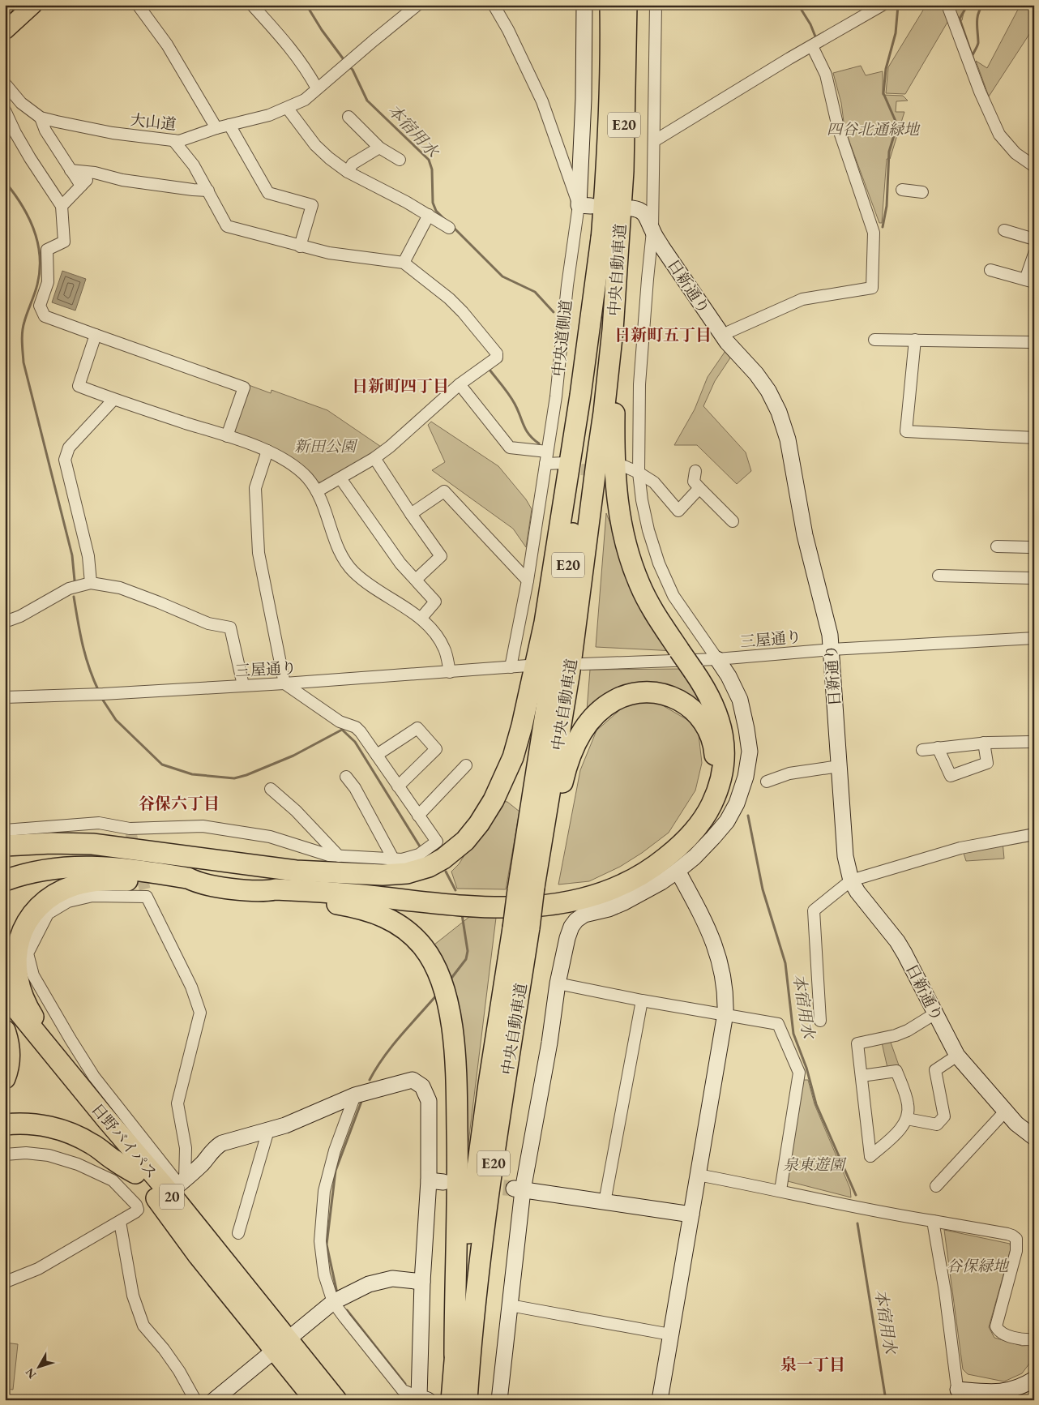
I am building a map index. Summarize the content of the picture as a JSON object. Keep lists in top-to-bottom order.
{
  "streets": {
    "highway": [
      "E20",
      "中央自動車道",
      "日野バイパス",
      "20"
    ],
    "street": [
      "大山道",
      "日新通り",
      "中央道側道",
      "三屋通り"
    ]
  },
  "crossings": [
    ["日新通り", "三屋通り"],
    ["中央道側道", "三屋通り"]
  ],
  "districts": [
    "日新町五丁目",
    "日新町四丁目",
    "谷保六丁目",
    "泉一丁目"
  ],
  "water": ["本宿用水"],
  "parks": [
    "四谷北通緑地",
    "新田公園",
    "泉東遊園",
    "谷保緑地"
  ],
  "north": "bottom left"
}
